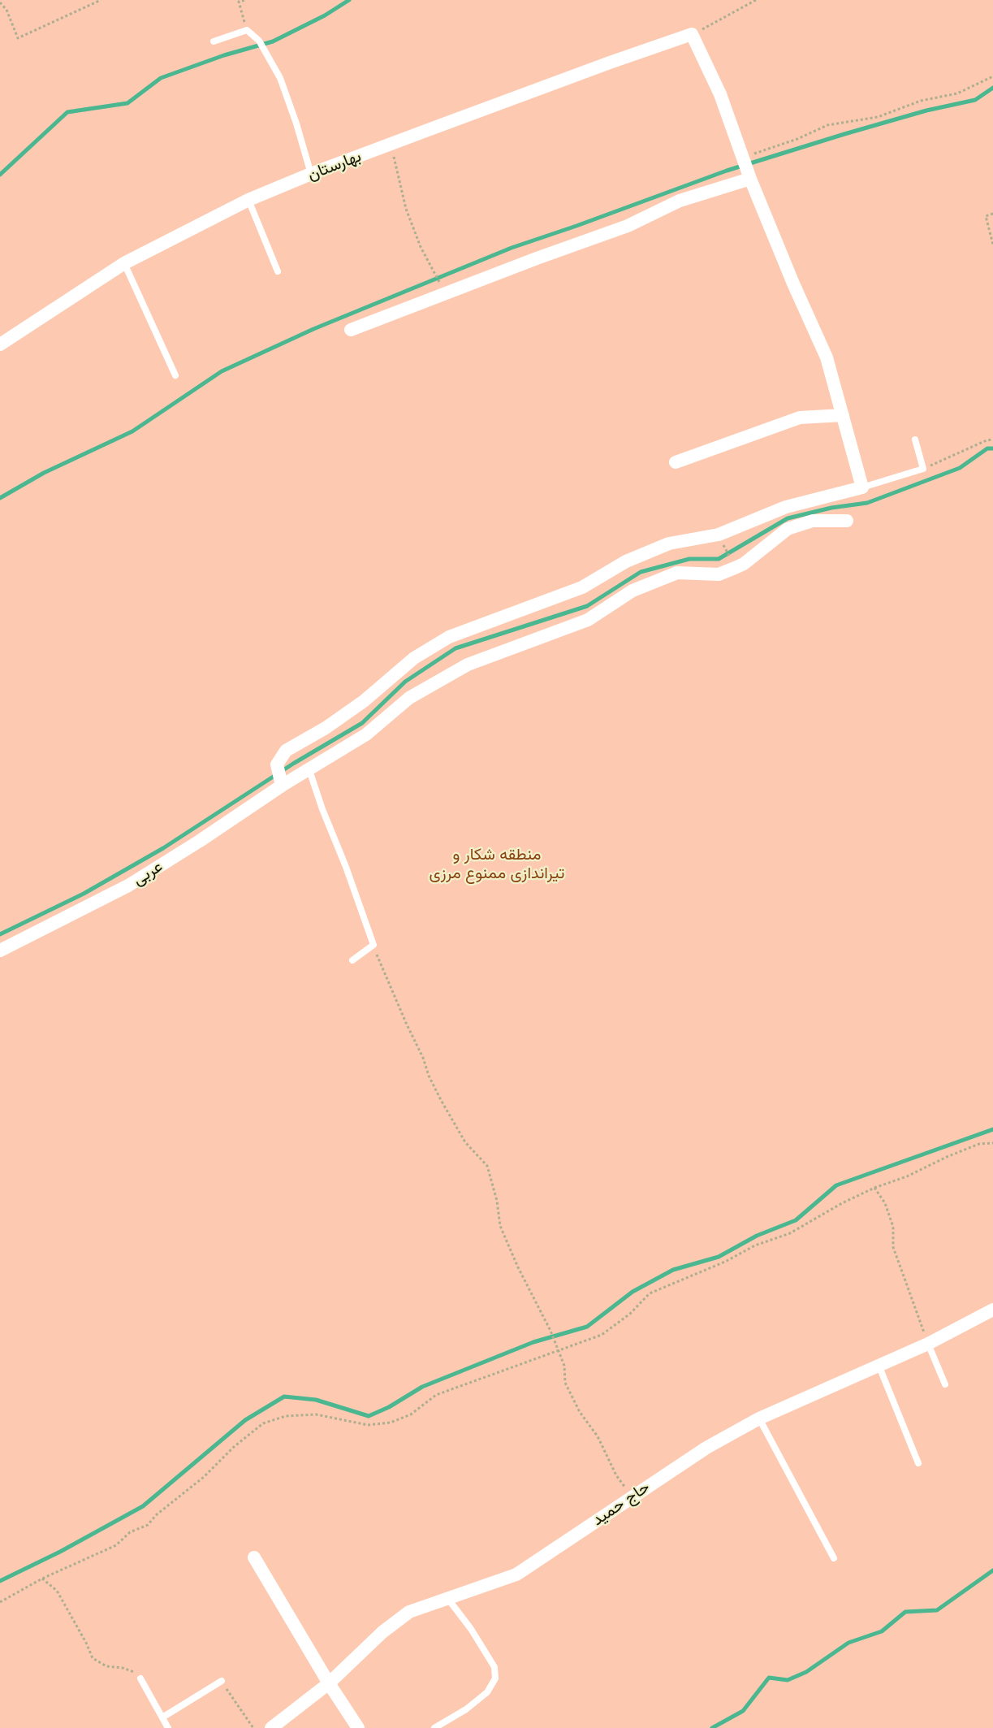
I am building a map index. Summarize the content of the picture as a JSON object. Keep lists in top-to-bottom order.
{
  "streets": {
    "street": ["بهارستان", "عربی", "حاج حمید"]
  },
  "parks": ["منطقه شکار و تیراندازی ممنوع مرزی"]
}
